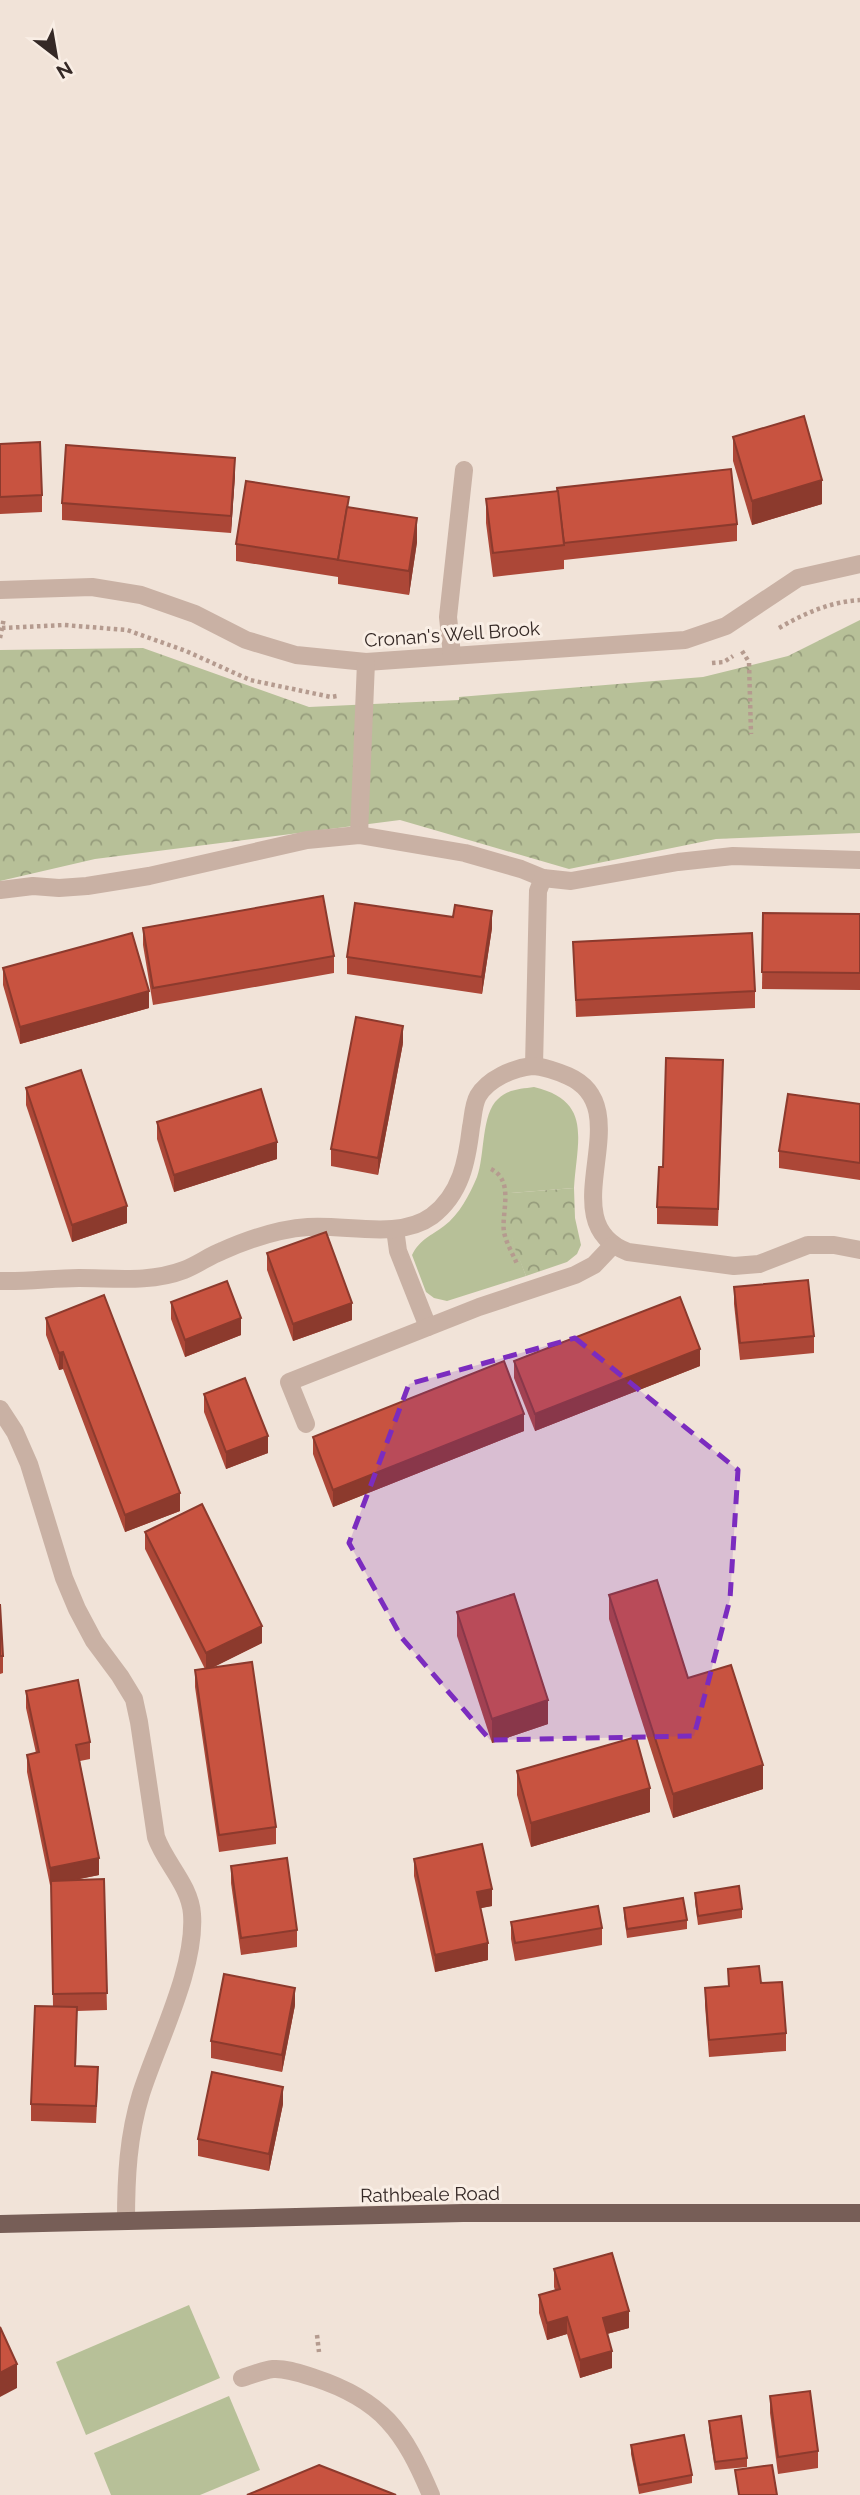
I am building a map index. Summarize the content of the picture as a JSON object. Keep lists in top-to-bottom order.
{
  "streets": {
    "main road": ["Rathbeale Road"],
    "street": ["Cronan's Well Brook"]
  },
  "north": "bottom right"
}
